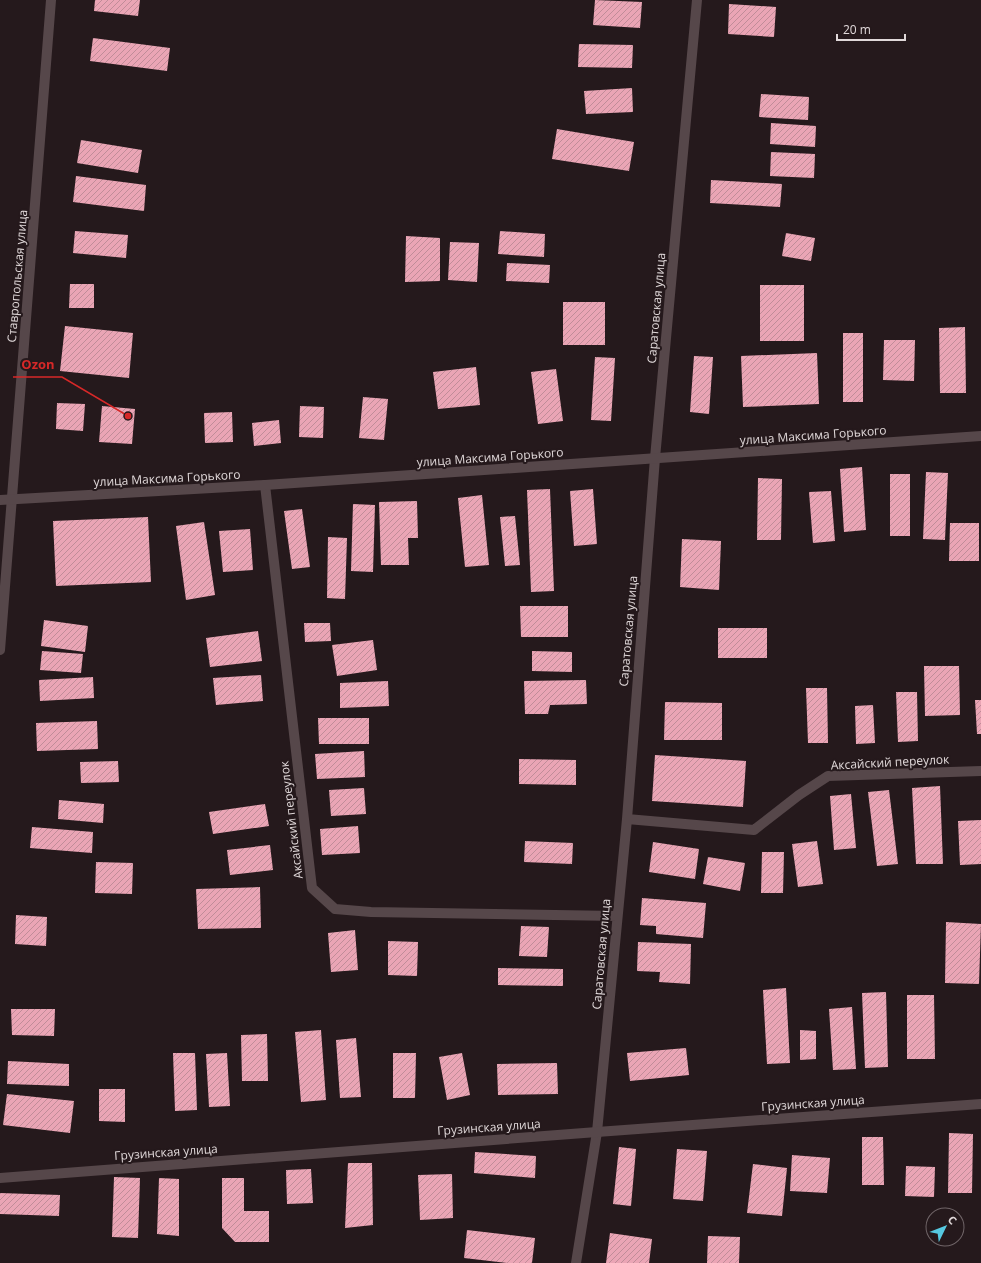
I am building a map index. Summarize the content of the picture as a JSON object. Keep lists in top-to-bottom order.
{
  "streets": {
    "street": [
      "Ставропольская улица",
      "Саратовская улица",
      "улица Максима Горького",
      "Аксайский переулок",
      "Грузинская улица"
    ]
  },
  "crossings": [
    ["Ставропольская улица", "улица Максима Горького"],
    ["Саратовская улица", "улица Максима Горького"],
    ["Саратовская улица", "Аксайский переулок"],
    ["Саратовская улица", "Грузинская улица"],
    ["улица Максима Горького", "Аксайский переулок"]
  ],
  "places": ["Ozon"],
  "scale_bar": "20 m",
  "north": "top right"
}
